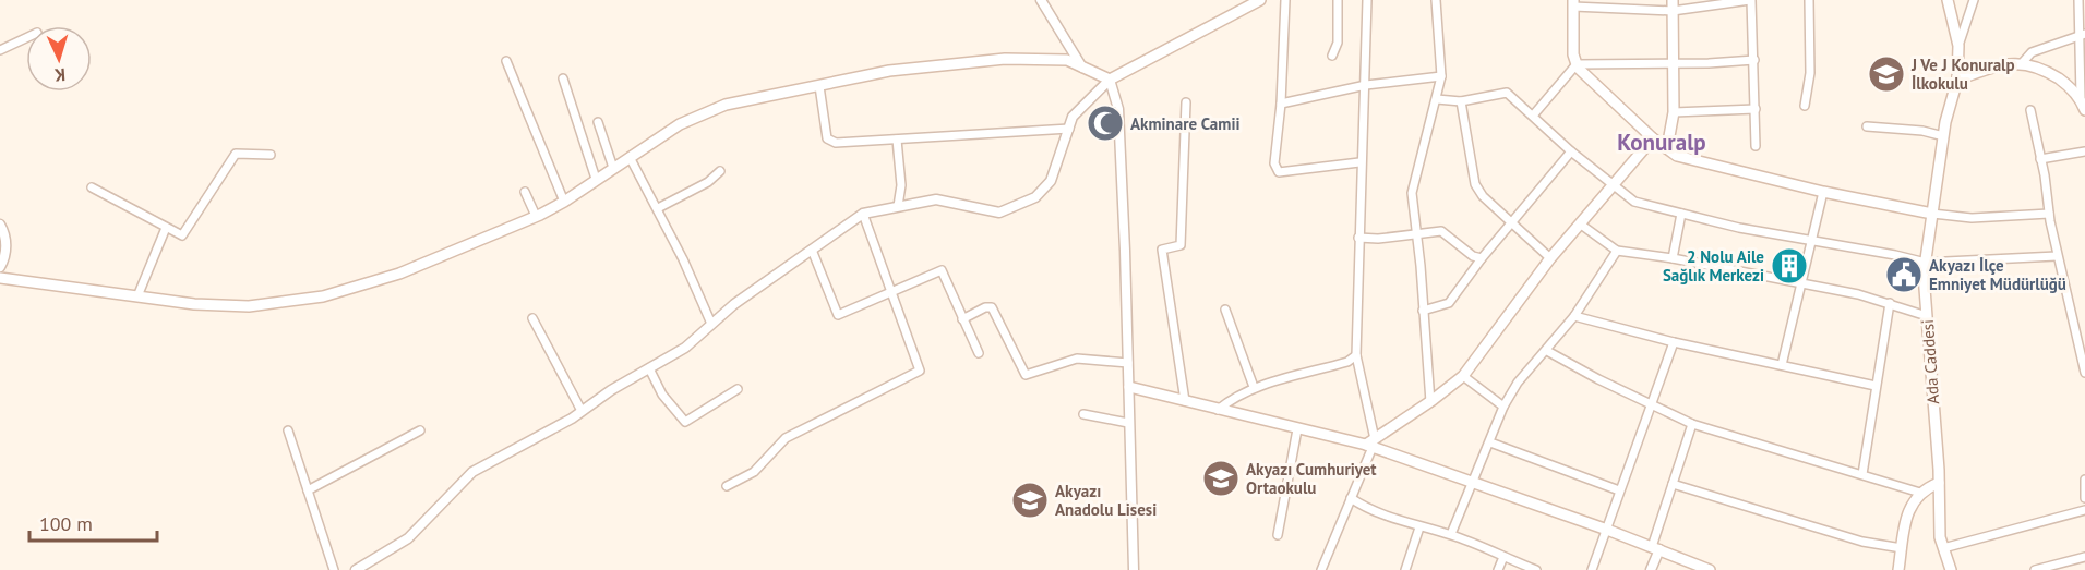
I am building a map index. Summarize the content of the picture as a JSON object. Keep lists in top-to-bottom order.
{
  "streets": {
    "main road": ["Ada Caddesi"]
  },
  "districts": ["Konuralp"],
  "places": {
    "school or university": ["J Ve J Konuralp İlkokulu", "Akyazı Cumhuriyet Ortaokulu", "Akyazı Anadolu Lisesi"],
    "mosque": ["Akminare Camii"],
    "building": ["2 Nolu Aile Sağlık Merkezi"],
    "public building": ["Akyazı İlçe Emniyet Müdürlüğü"]
  },
  "scale_bar": "100 m",
  "north": "bottom"
}
